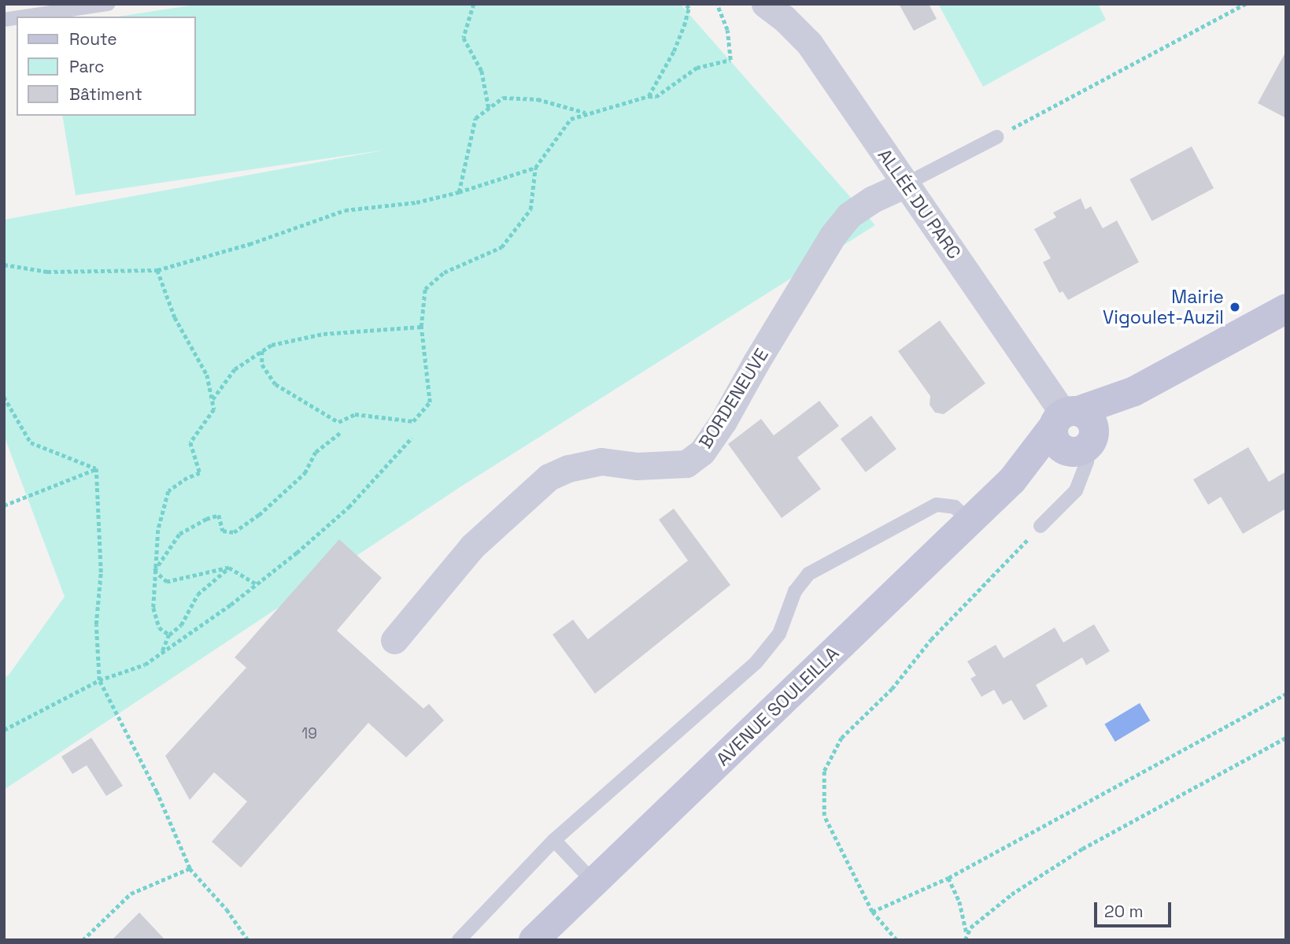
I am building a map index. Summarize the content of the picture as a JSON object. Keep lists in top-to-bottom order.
{
  "streets": {
    "street": ["ALLÉE DU PARC", "BORDENEUVE", "AVENUE SOULEILLA"]
  },
  "crossings": [
    ["ALLÉE DU PARC", "BORDENEUVE"],
    ["ALLÉE DU PARC", "AVENUE SOULEILLA"]
  ],
  "places": ["Mairie Vigoulet-Auzil"],
  "house_numbers": ["19"],
  "legend": ["Route", "Parc", "Bâtiment"],
  "scale_bar": "20 m"
}
